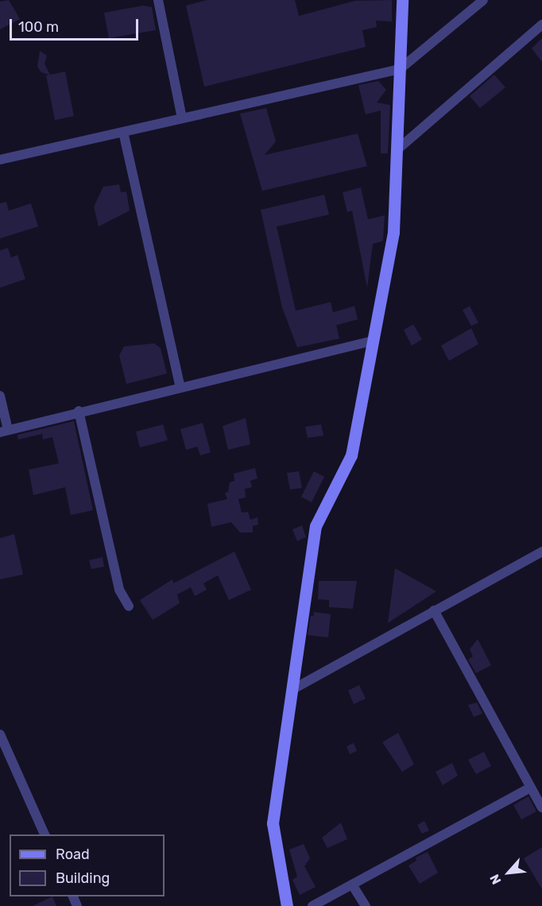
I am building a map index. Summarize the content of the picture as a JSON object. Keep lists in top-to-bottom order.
{
  "legend": ["Road", "Building"],
  "scale_bar": "100 m",
  "north": "bottom left"
}
